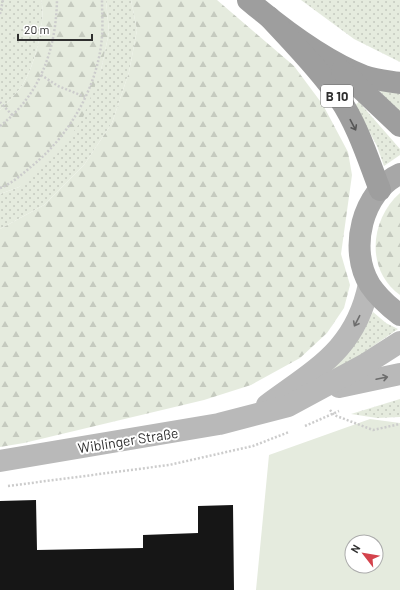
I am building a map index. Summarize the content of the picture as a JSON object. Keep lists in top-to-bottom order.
{
  "streets": {
    "highway": ["B 10"],
    "main road": ["Wiblinger Straße"]
  },
  "scale_bar": "20 m",
  "north": "top left"
}
